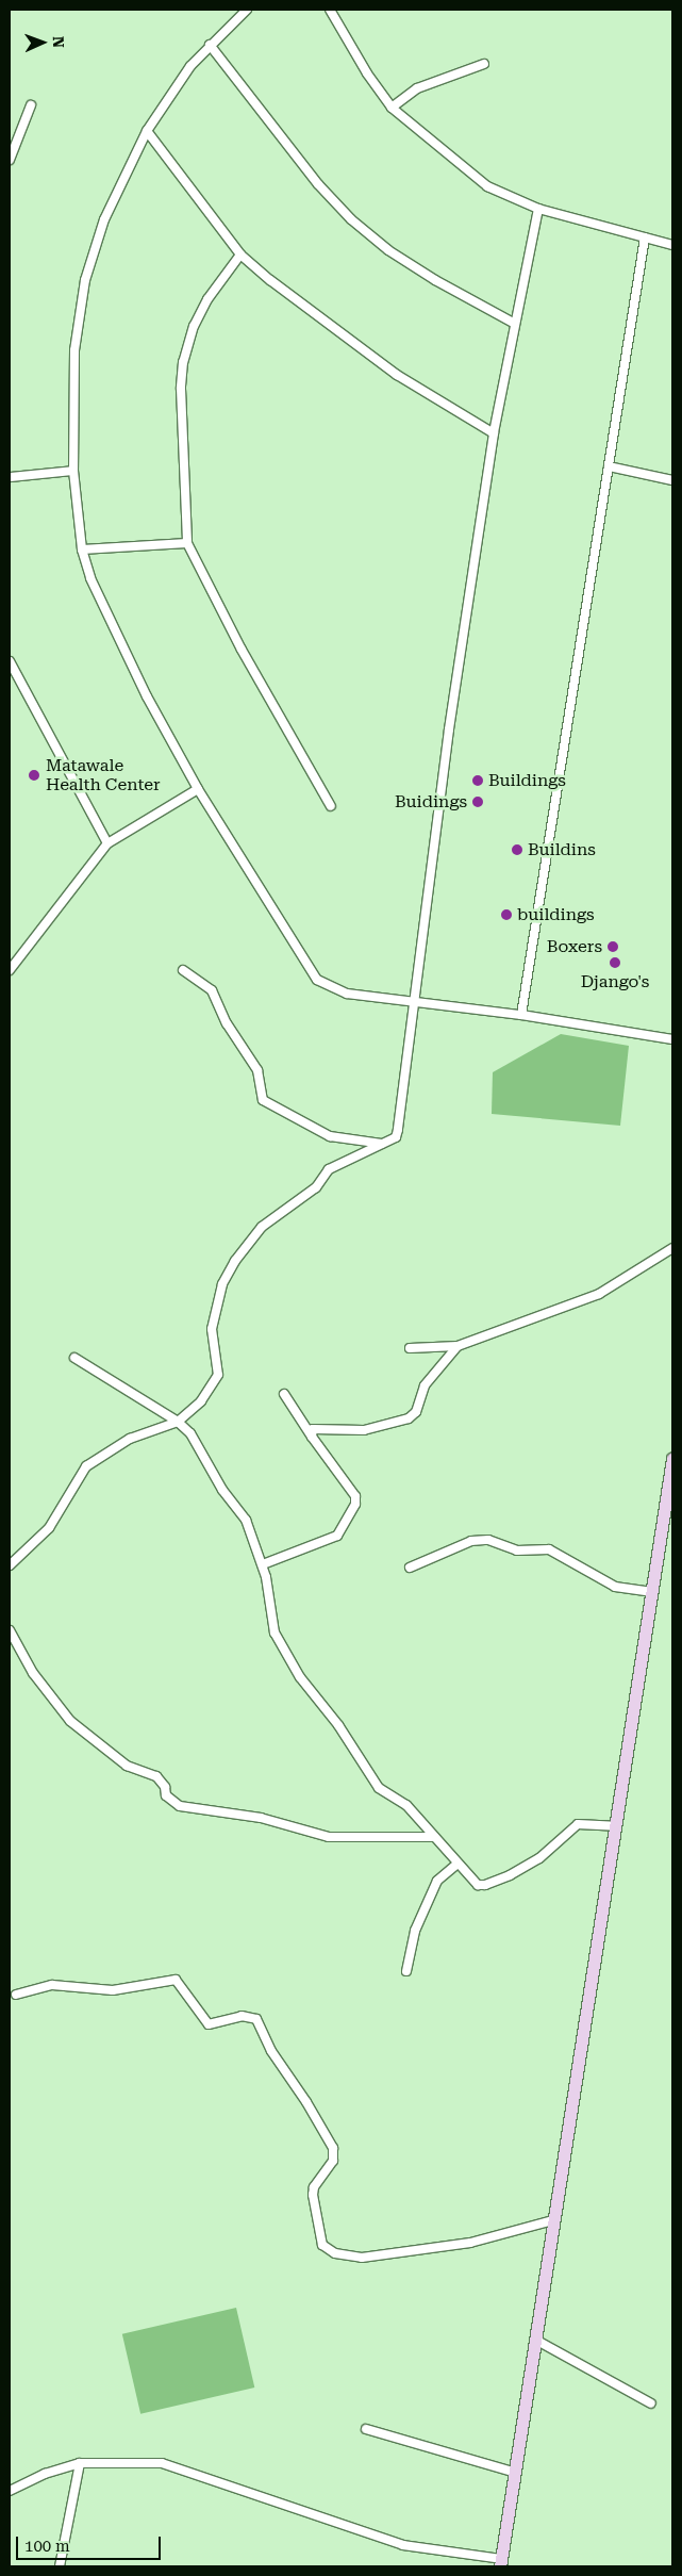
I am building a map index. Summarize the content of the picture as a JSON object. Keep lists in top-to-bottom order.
{
  "places": [
    "Matawale Health Center",
    "Buildings",
    "Buidings",
    "Buildins",
    "buildings",
    "Boxers",
    "Django's"
  ],
  "scale_bar": "100 m",
  "north": "right"
}
